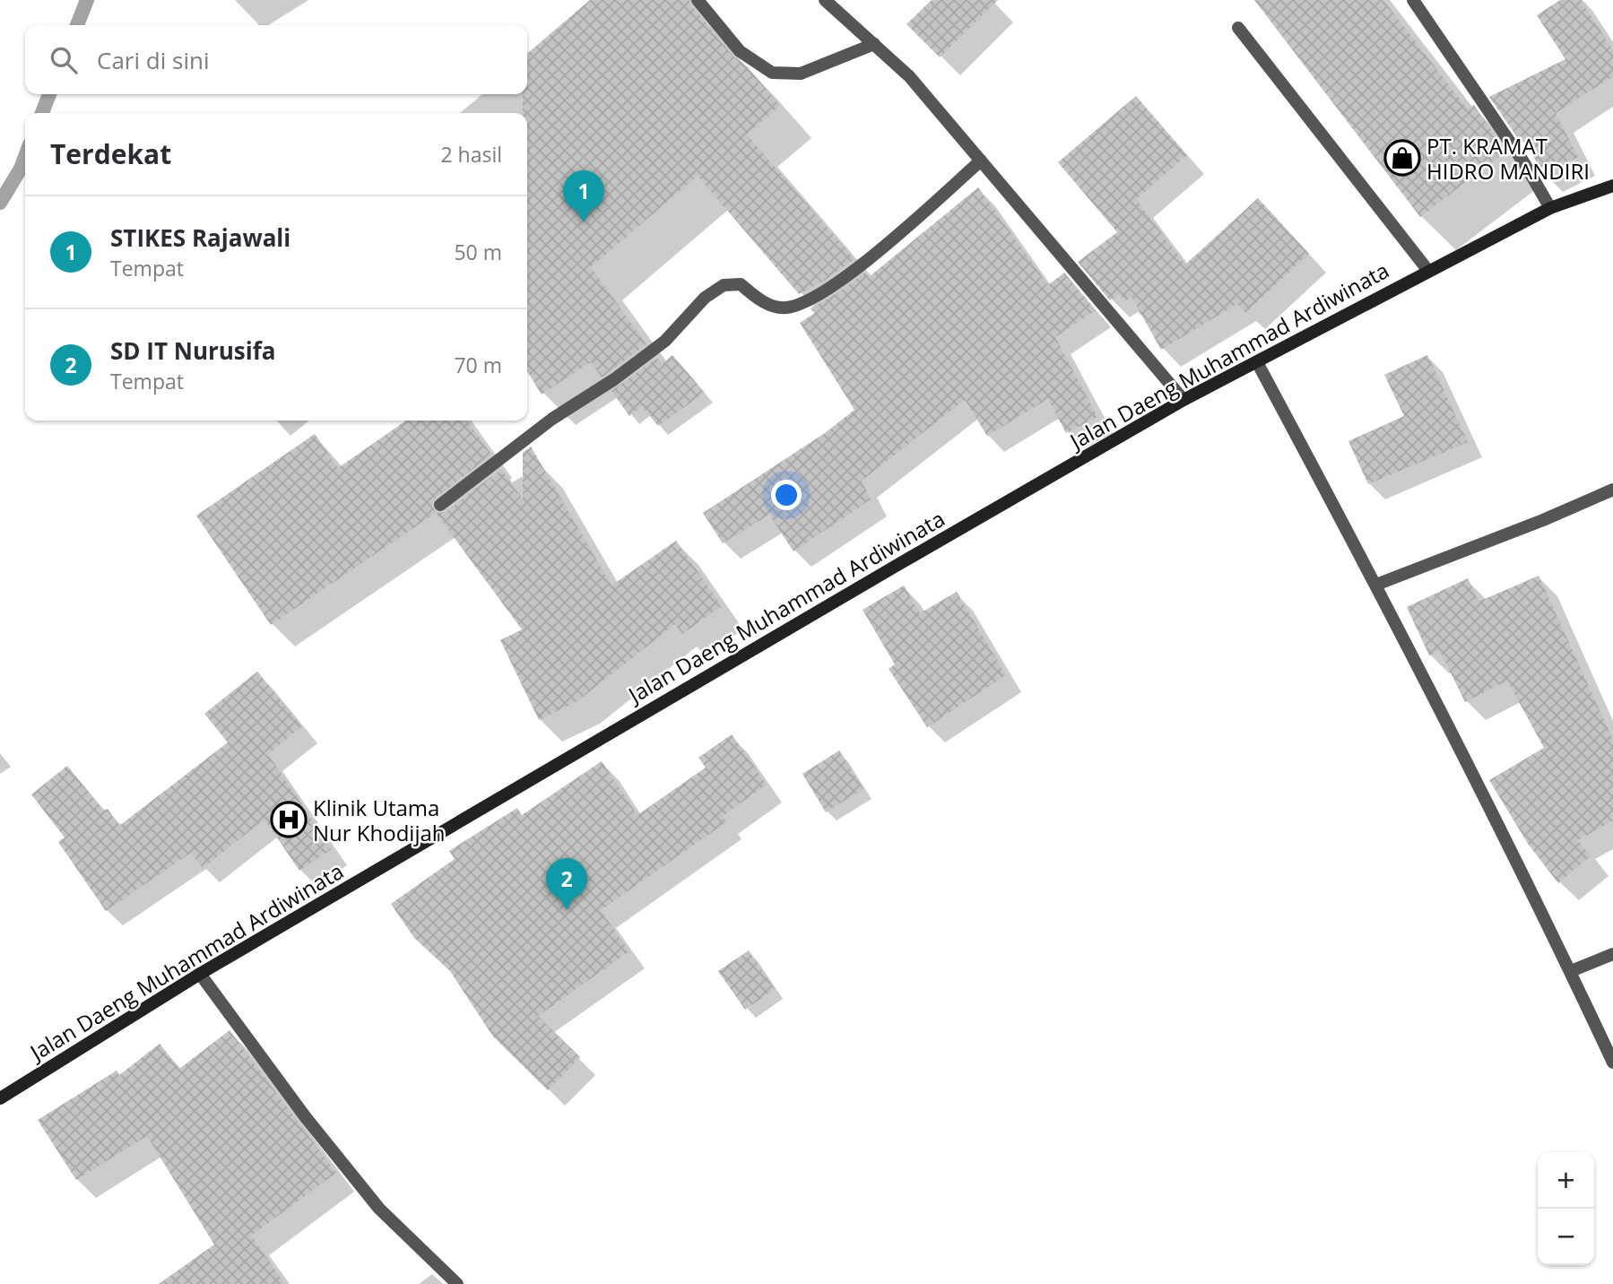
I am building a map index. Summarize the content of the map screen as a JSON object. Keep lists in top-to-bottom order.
{
  "streets": {
    "main road": ["Jalan Daeng Muhammad Ardiwinata"]
  },
  "places": {
    "shop": ["PT. KRAMAT HIDRO MANDIRI"],
    "hospital": ["Klinik Utama Nur Khodijah"]
  },
  "page": {
    "search": "Cari di sini",
    "heading": ["Terdekat", "2 hasil"],
    "pins": ["1", "2"],
    "list": [
      {
        "mark": "1",
        "name": "STIKES Rajawali",
        "note": "Tempat",
        "value": "50 m"
      },
      {
        "mark": "2",
        "name": "SD IT Nurusifa",
        "note": "Tempat",
        "value": "70 m"
      }
    ],
    "map_buttons": ["+", "−"]
  }
}
